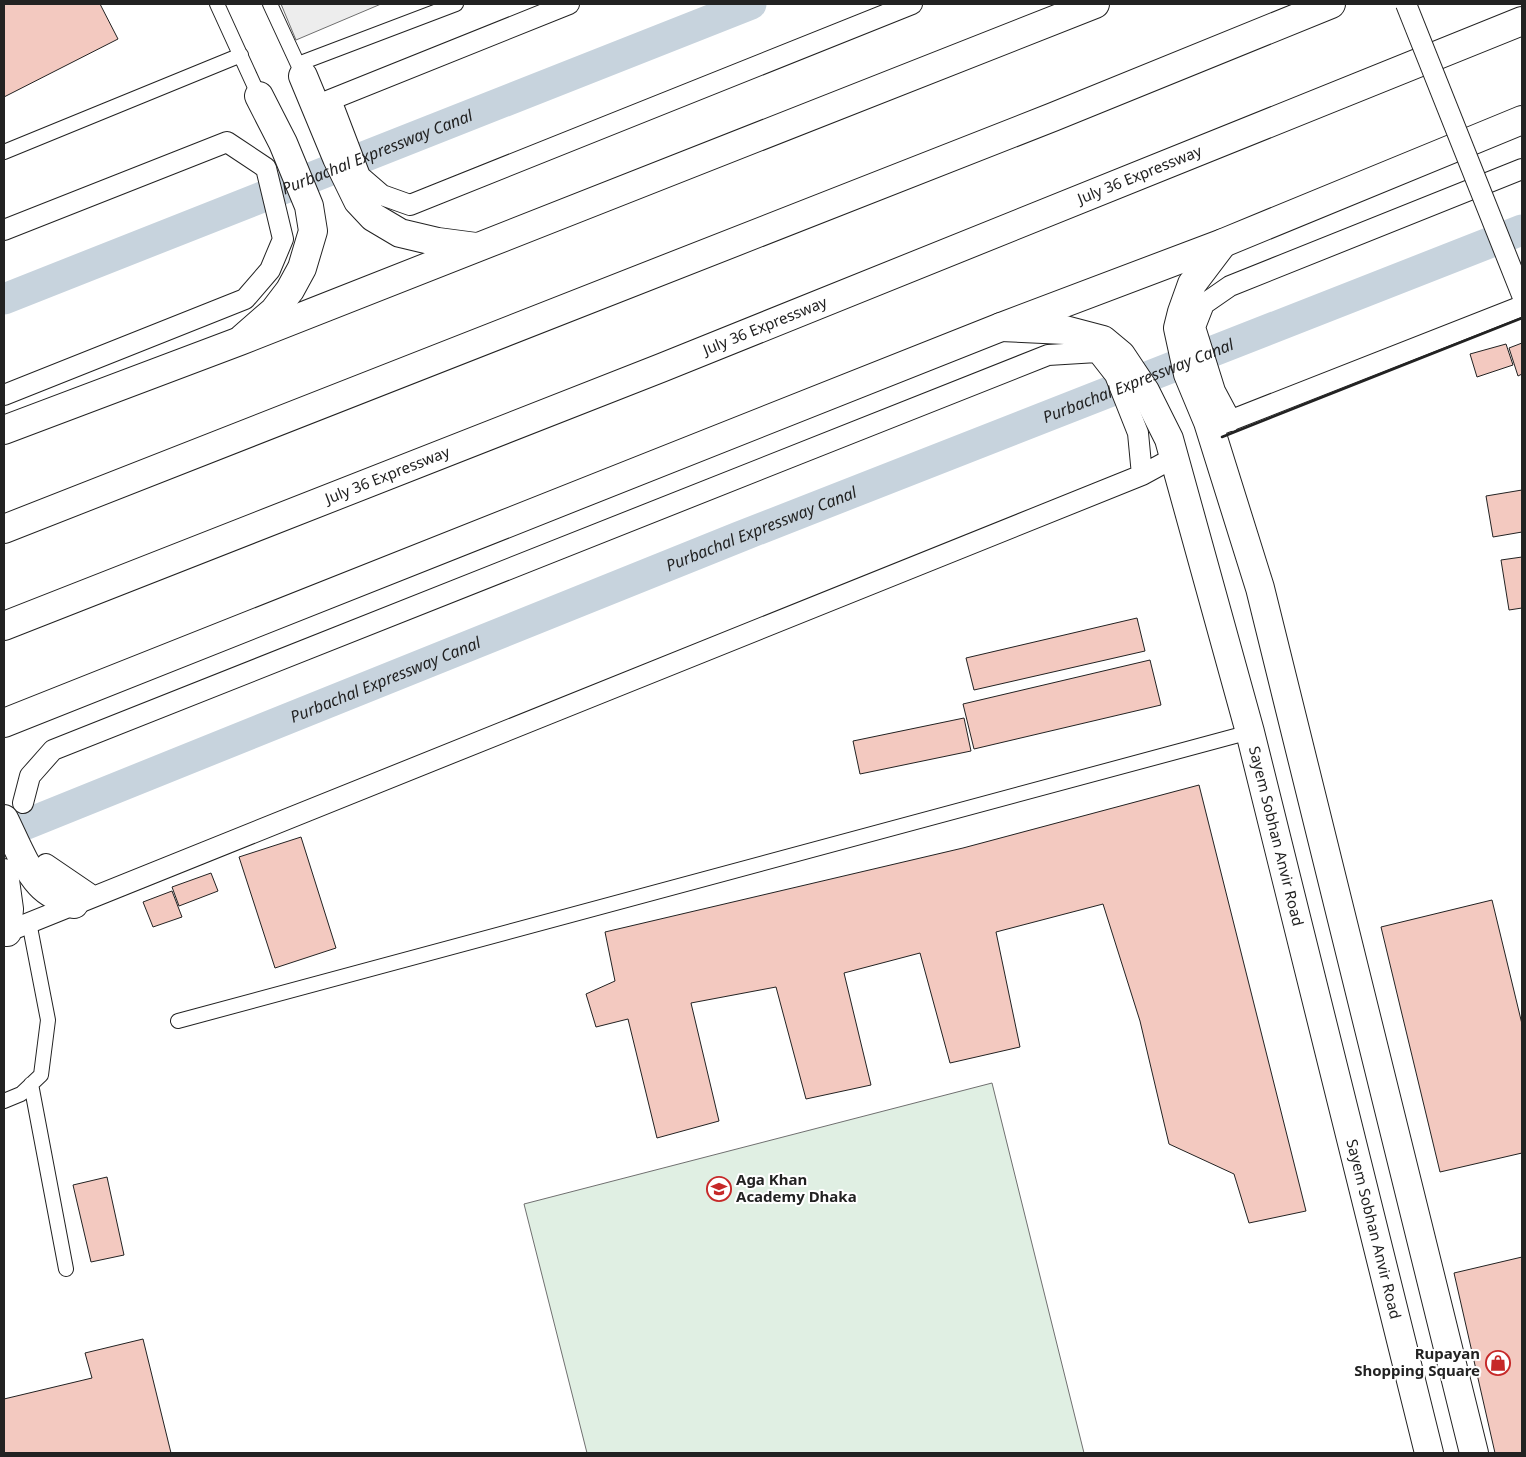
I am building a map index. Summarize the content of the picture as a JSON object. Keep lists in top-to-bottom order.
{
  "streets": {
    "main road": ["July 36 Expressway", "Sayem Sobhan Anvir Road"]
  },
  "water": ["Purbachal Expressway Canal"],
  "places": {
    "school or university": ["Aga Khan Academy Dhaka"],
    "shop": ["Rupayan Shopping Square"]
  }
}
